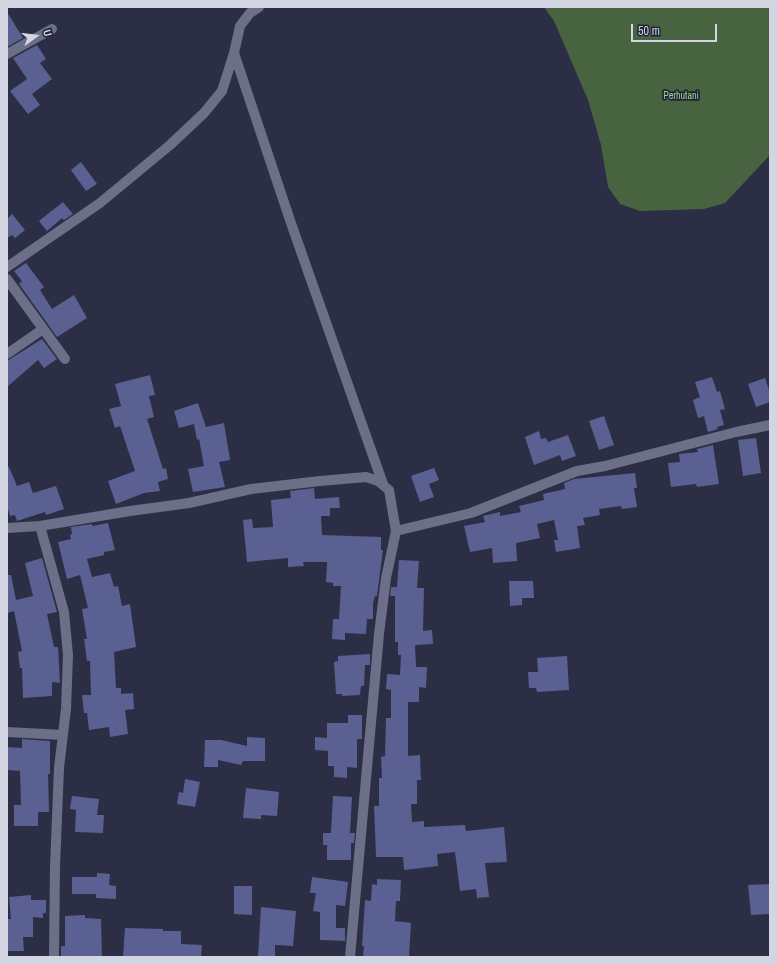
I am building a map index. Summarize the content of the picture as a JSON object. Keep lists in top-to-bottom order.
{
  "parks": ["Perhutani"],
  "scale_bar": "50 m",
  "north": "right"
}
